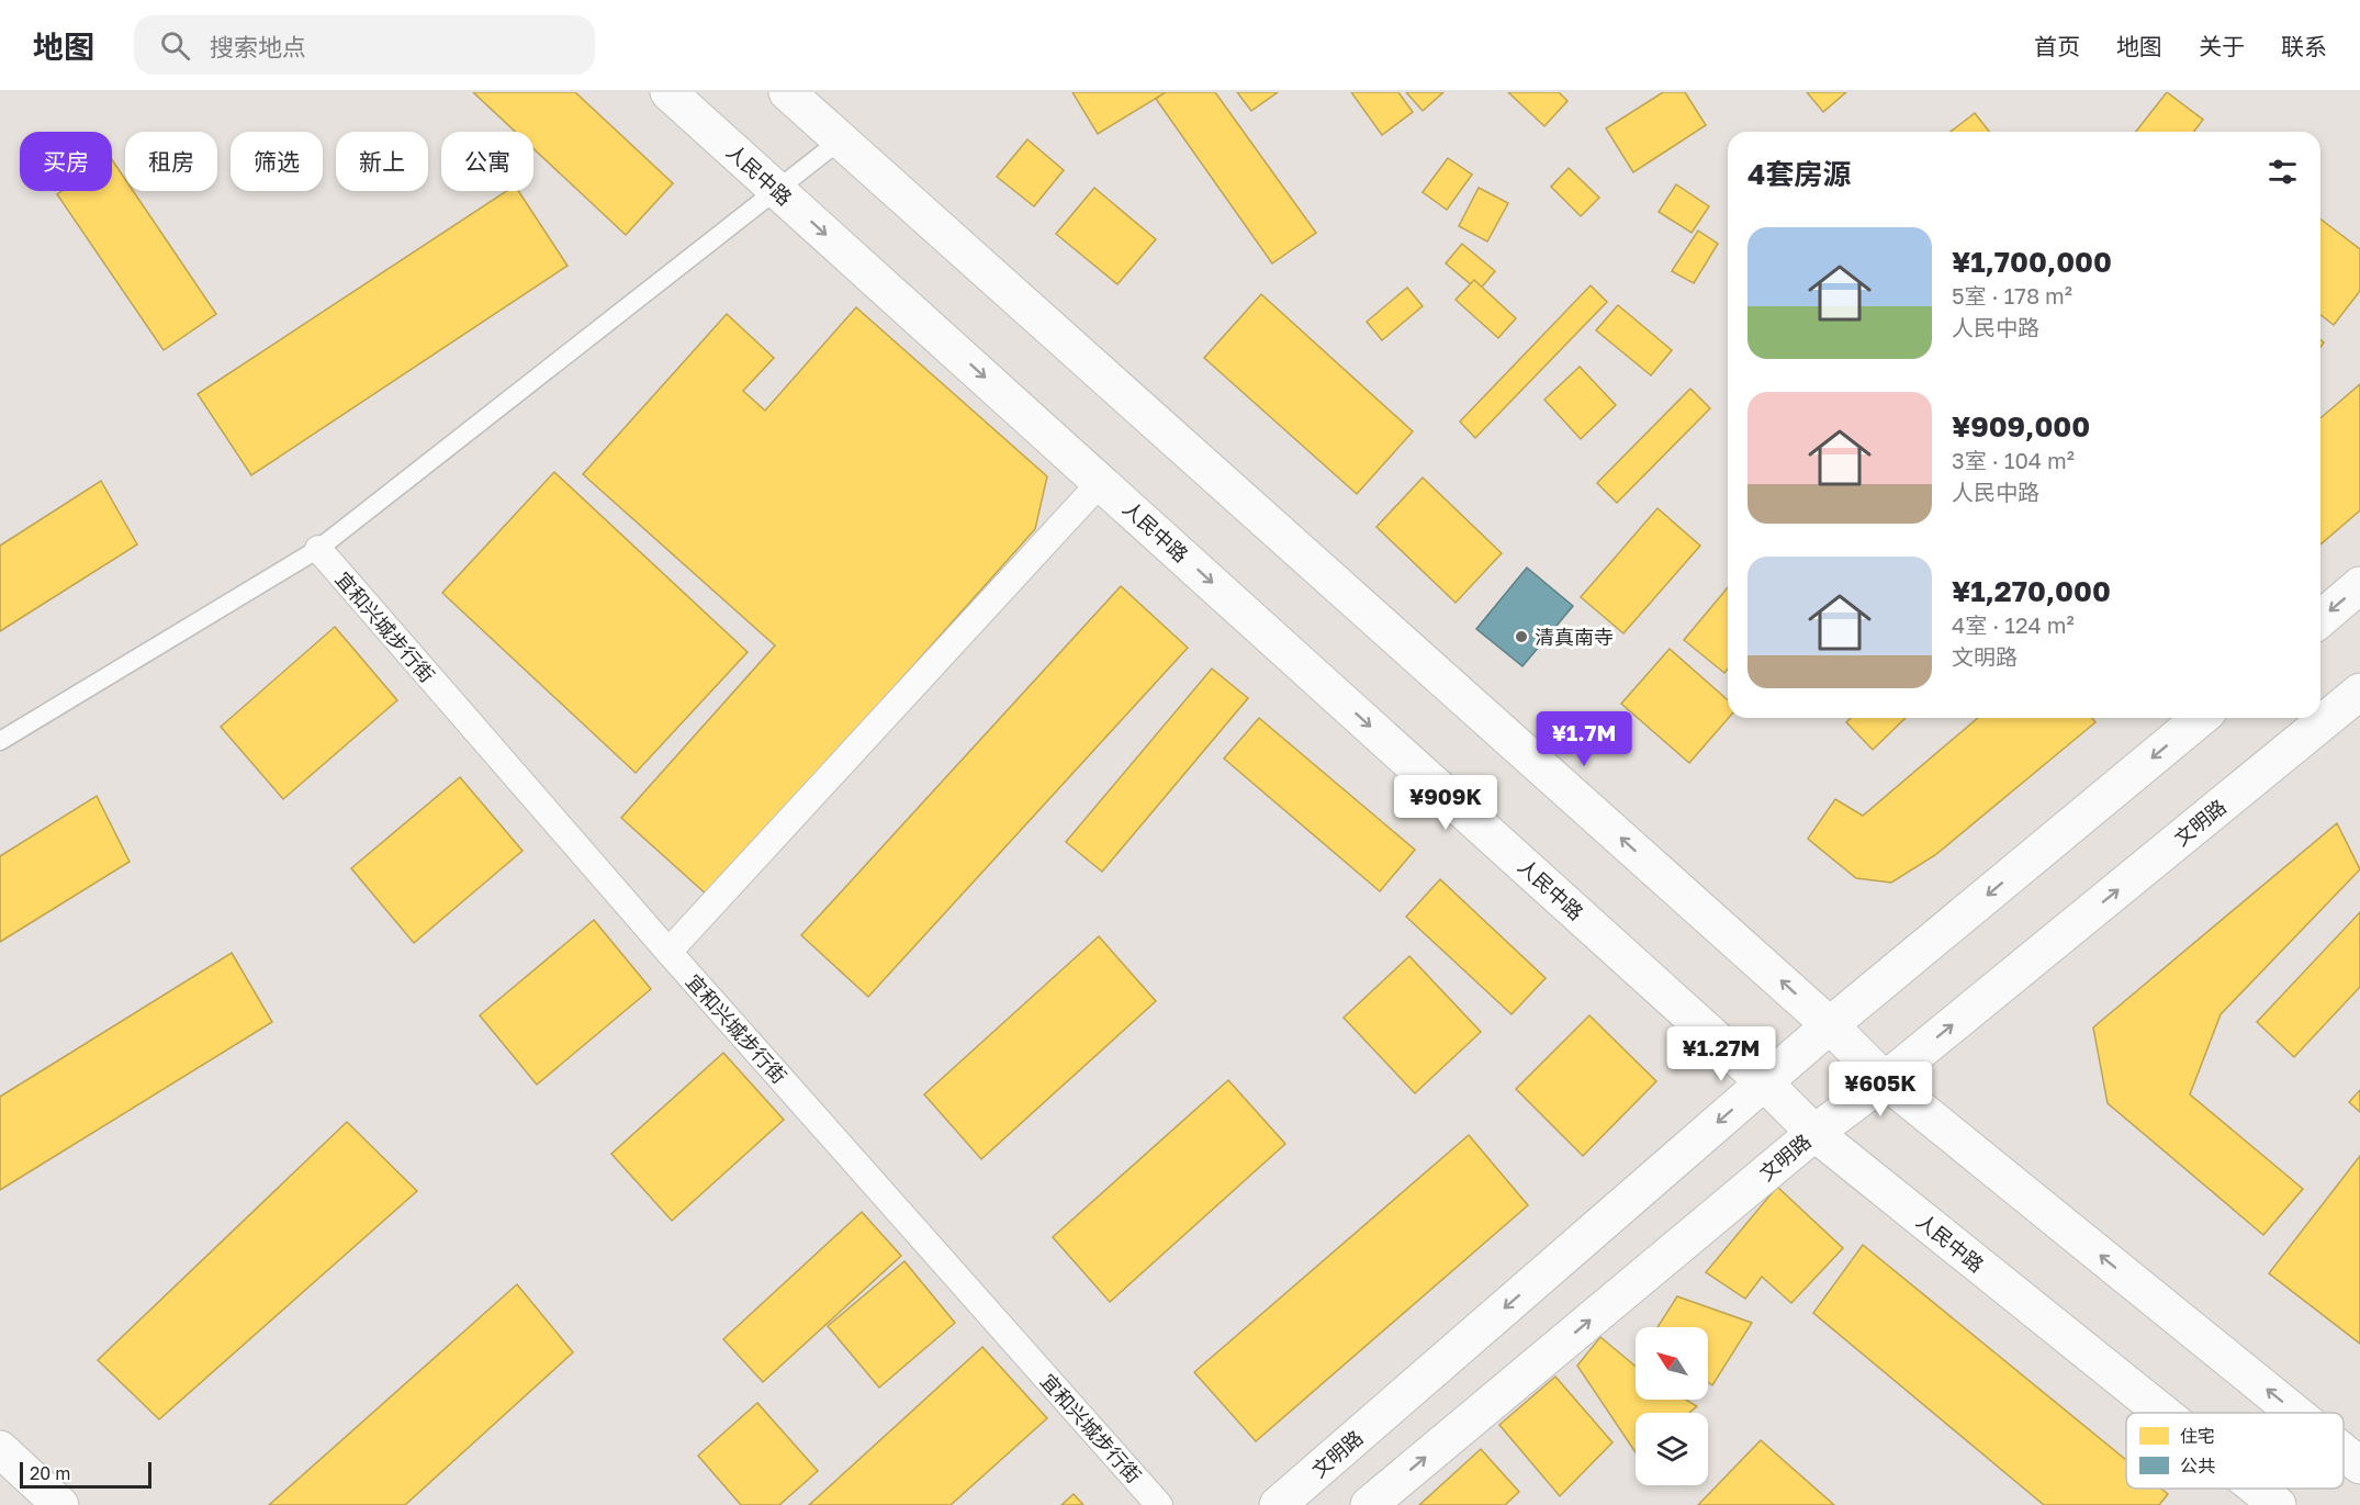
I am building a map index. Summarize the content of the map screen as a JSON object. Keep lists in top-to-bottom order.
{
  "streets": {
    "main road": ["人民中路", "文明路"],
    "street": ["宜和兴城步行街"]
  },
  "crossings": [
    ["人民中路", "文明路"]
  ],
  "places": ["清真南寺"],
  "legend": ["住宅", "公共"],
  "scale_bar": "20 m",
  "north": "top left",
  "page": {
    "header": "地图",
    "search": "搜索地点",
    "nav": [
      "首页",
      "地图",
      "关于",
      "联系"
    ],
    "chip": [
      "买房",
      "租房",
      "筛选",
      "新上",
      "公寓"
    ],
    "heading": "4套房源",
    "list": [
      {
        "name": "¥1,700,000",
        "note": "5室 · 178 m² · 人民中路"
      },
      {
        "name": "¥909,000",
        "note": "3室 · 104 m² · 人民中路"
      },
      {
        "name": "¥1,270,000",
        "note": "4室 · 124 m² · 文明路"
      }
    ],
    "price": [
      "¥1.7M",
      "¥909K",
      "¥1.27M",
      "¥605K"
    ],
    "scale": "20 m"
  }
}
